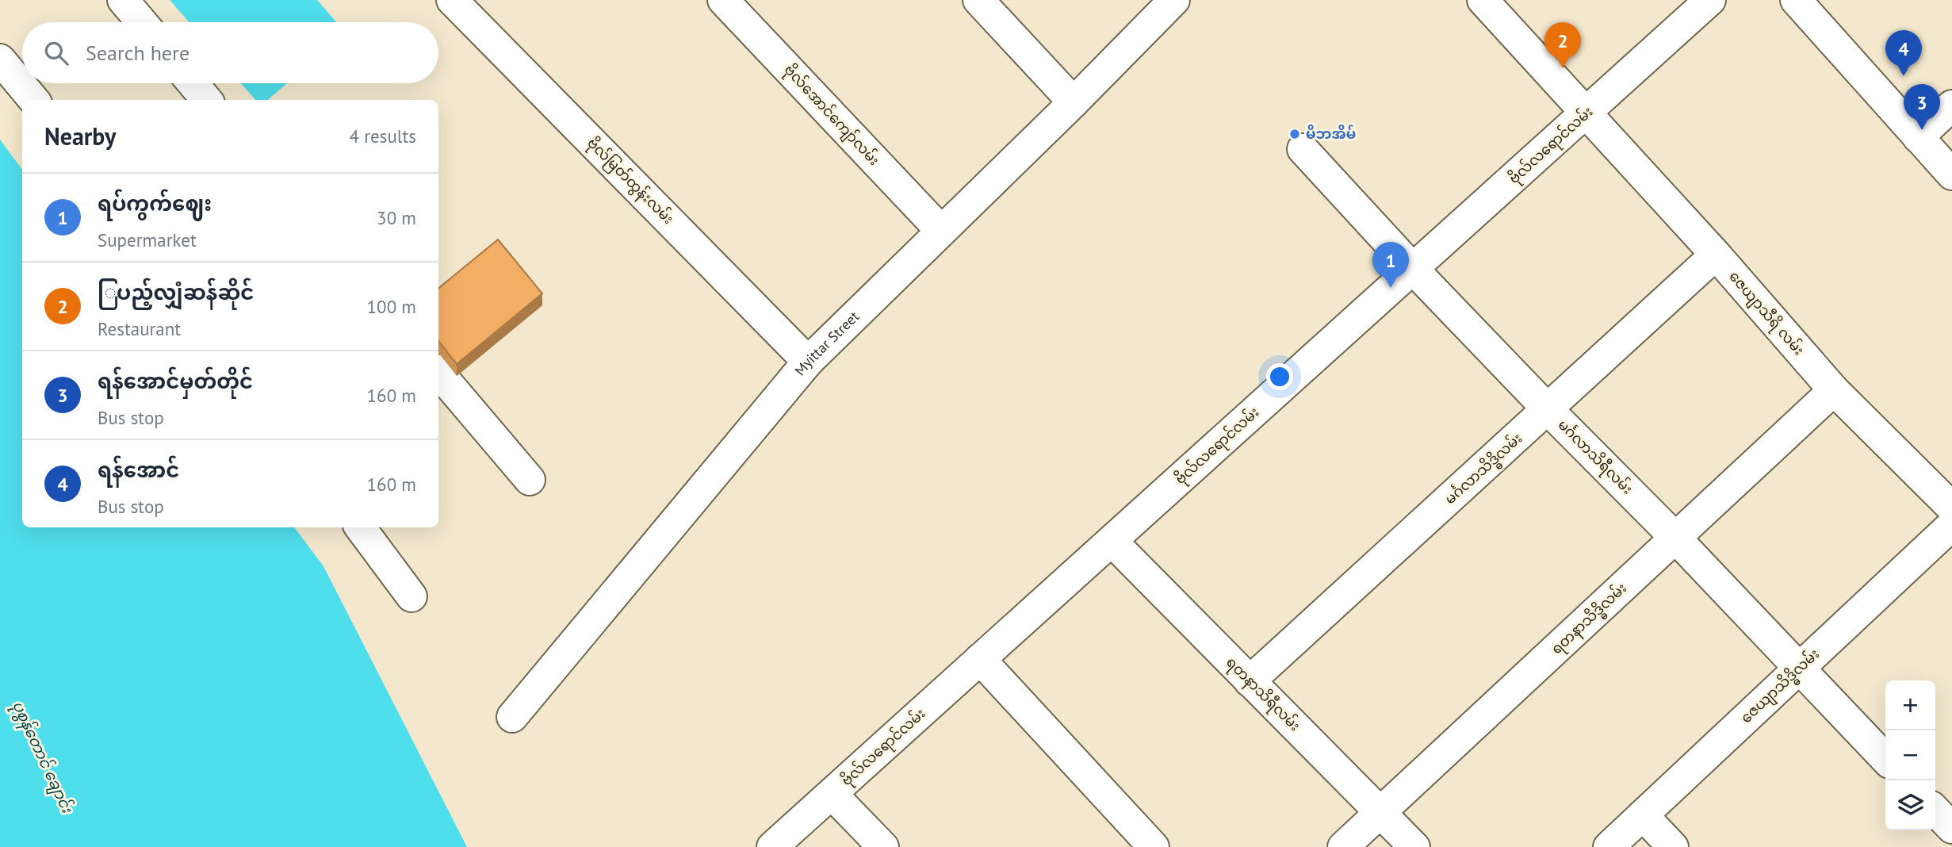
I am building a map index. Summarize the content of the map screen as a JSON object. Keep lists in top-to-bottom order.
{
  "streets": {
    "street": [
      "ဗိုလ်အောင်ကျော်လမ်း",
      "ဗိုလ်လရောင်လမ်း",
      "ဗိုလ်မြတ်ထွန်းလမ်း",
      "ဇေယျာသီရိ လမ်း",
      "Myittar Street",
      "မင်္ဂလာသိရီလမ်း",
      "မင်္ဂလာသိဒ္ဓိလမ်း",
      "ရတနာသိဒ္ဓိလမ်း",
      "ဇေယျာသိဒ္ဓိလမ်း",
      "ရတနာသိရီလမ်း"
    ]
  },
  "crossings": [
    ["ဗိုလ်အောင်ကျော်လမ်း", "Myittar Street"],
    ["ဗိုလ်လရောင်လမ်း", "ဇေယျာသီရိ လမ်း"],
    ["ဗိုလ်လရောင်လမ်း", "မင်္ဂလာသိရီလမ်း"],
    ["ဗိုလ်လရောင်လမ်း", "ရတနာသိရီလမ်း"],
    ["ဗိုလ်မြတ်ထွန်းလမ်း", "Myittar Street"],
    ["ဇေယျာသီရိ လမ်း", "မင်္ဂလာသိဒ္ဓိလမ်း"],
    ["ဇေယျာသီရိ လမ်း", "ရတနာသိဒ္ဓိလမ်း"],
    ["မင်္ဂလာသိရီလမ်း", "မင်္ဂလာသိဒ္ဓိလမ်း"],
    ["မင်္ဂလာသိရီလမ်း", "ရတနာသိဒ္ဓိလမ်း"],
    ["မင်္ဂလာသိရီလမ်း", "ဇေယျာသိဒ္ဓိလမ်း"],
    ["မင်္ဂလာသိဒ္ဓိလမ်း", "ရတနာသိရီလမ်း"],
    ["ရတနာသိဒ္ဓိလမ်း", "ရတနာသိရီလမ်း"]
  ],
  "water": ["ပုစွန်တောင် ချောင်း"],
  "places": ["မိဘအိမ်"],
  "page": {
    "pins": [
      "2",
      "4",
      "3",
      "1"
    ],
    "search": "Search here",
    "heading": ["Nearby", "4 results"],
    "list": [
      {
        "mark": "1",
        "name": "ရပ်ကွက်ဈေး",
        "note": "Supermarket",
        "value": "30 m"
      },
      {
        "mark": "2",
        "name": "ြပည့်လျှံဆန်ဆိုင်",
        "note": "Restaurant",
        "value": "100 m"
      },
      {
        "mark": "3",
        "name": "ရန်အောင်မှတ်တိုင်",
        "note": "Bus stop",
        "value": "160 m"
      },
      {
        "mark": "4",
        "name": "ရန်အောင်",
        "note": "Bus stop",
        "value": "160 m"
      }
    ],
    "map_buttons": ["+", "−"]
  }
}
